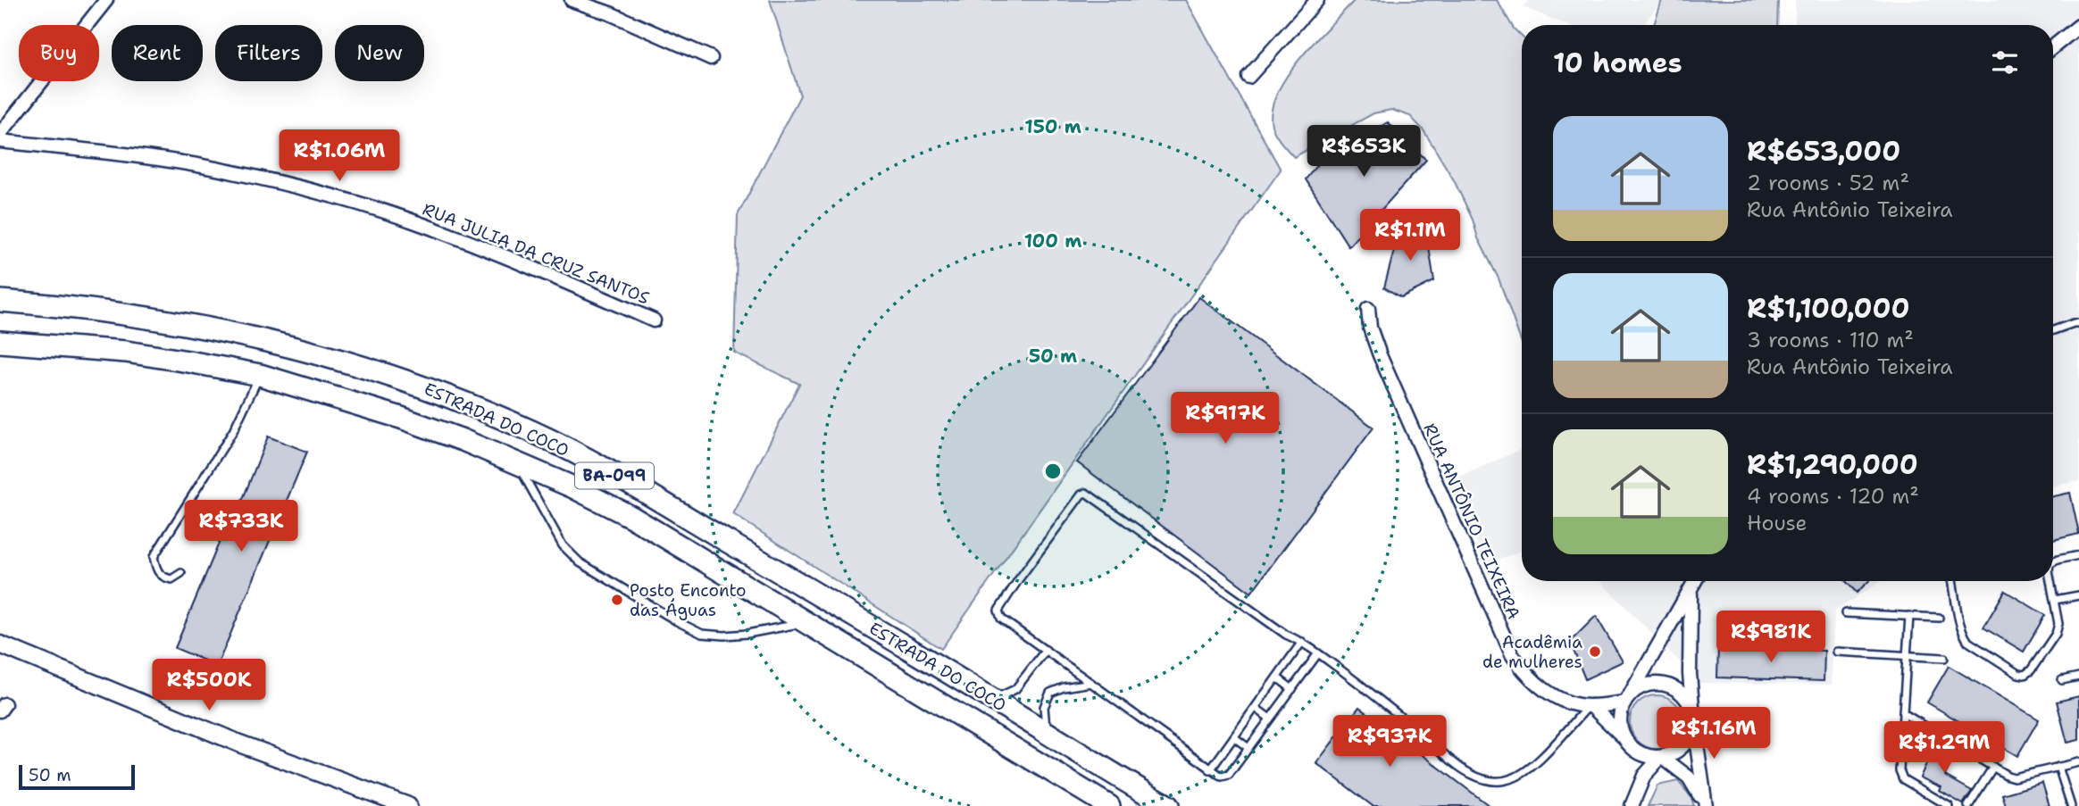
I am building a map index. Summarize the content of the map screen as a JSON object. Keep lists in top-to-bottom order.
{
  "streets": {
    "highway": ["ESTRADA DO COCO", "BA-099"],
    "street": ["RUA JULIA DA CRUZ SANTOS", "RUA ANTÔNIO TEIXEIRA"]
  },
  "places": ["Posto Enconto das Águas", "Acadêmia de mulheres"],
  "scale_bar": "50 m",
  "page": {
    "chip": [
      "Buy",
      "Rent",
      "Filters",
      "New"
    ],
    "heading": "10 homes",
    "list": [
      {
        "name": "R$653,000",
        "note": "2 rooms · 52 m² · Rua Antônio Teixeira"
      },
      {
        "name": "R$1,100,000",
        "note": "3 rooms · 110 m² · Rua Antônio Teixeira"
      },
      {
        "name": "R$1,290,000",
        "note": "4 rooms · 120 m² · House"
      }
    ],
    "price": [
      "R$653K",
      "R$1.06M",
      "R$1.1M",
      "R$917K",
      "R$733K",
      "R$981K",
      "R$500K",
      "R$1.16M",
      "R$937K",
      "R$1.29M"
    ],
    "scale": "50 m"
  },
  "rings": ["150 m", "100 m", "50 m"]
}
